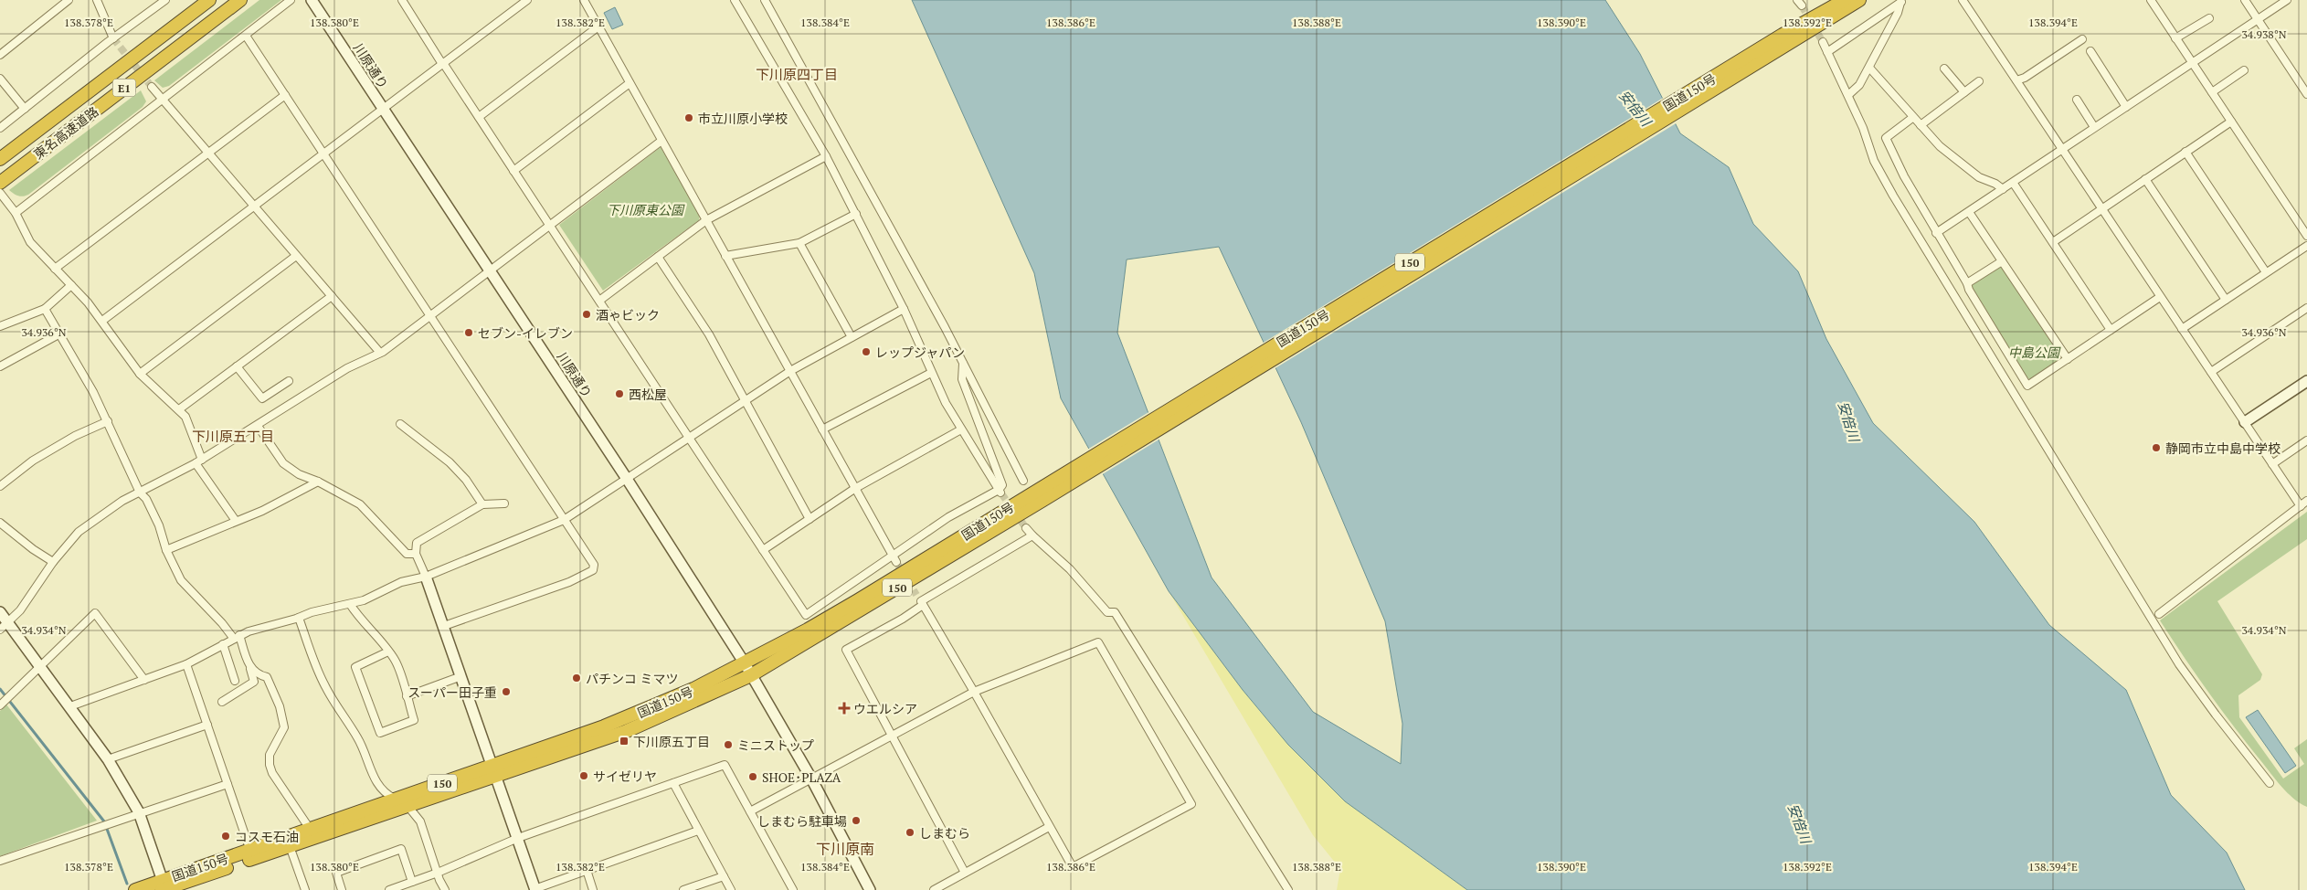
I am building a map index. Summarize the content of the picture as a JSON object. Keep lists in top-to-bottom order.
{
  "streets": {
    "highway": [
      "E1",
      "国道150号",
      "東名高速道路",
      "150"
    ],
    "street": ["川原通り"]
  },
  "crossings": [
    ["川原通り", "国道150号"]
  ],
  "districts": ["下川原四丁目", "下川原五丁目", "下川原南"],
  "water": ["安倍川"],
  "parks": ["下川原東公園", "中島公園"],
  "places": {
    "other": [
      "市立川原小学校",
      "酒ゃビック",
      "セブン-イレブン",
      "レップジャパン",
      "西松屋",
      "静岡市立中島中学校",
      "パチンコ ミマツ",
      "スーパー田子重",
      "ミニストップ",
      "サイゼリヤ",
      "SHOE･PLAZA",
      "しまむら駐車場",
      "しまむら",
      "コスモ石油"
    ],
    "health": ["ウエルシア"],
    "transit": ["下川原五丁目"]
  },
  "coordinates": [
    "138.378°E",
    "138.380°E",
    "138.382°E",
    "138.384°E",
    "138.386°E",
    "138.388°E",
    "138.390°E",
    "138.392°E",
    "138.394°E",
    "34.938°N",
    "34.936°N",
    "34.934°N"
  ]
}
